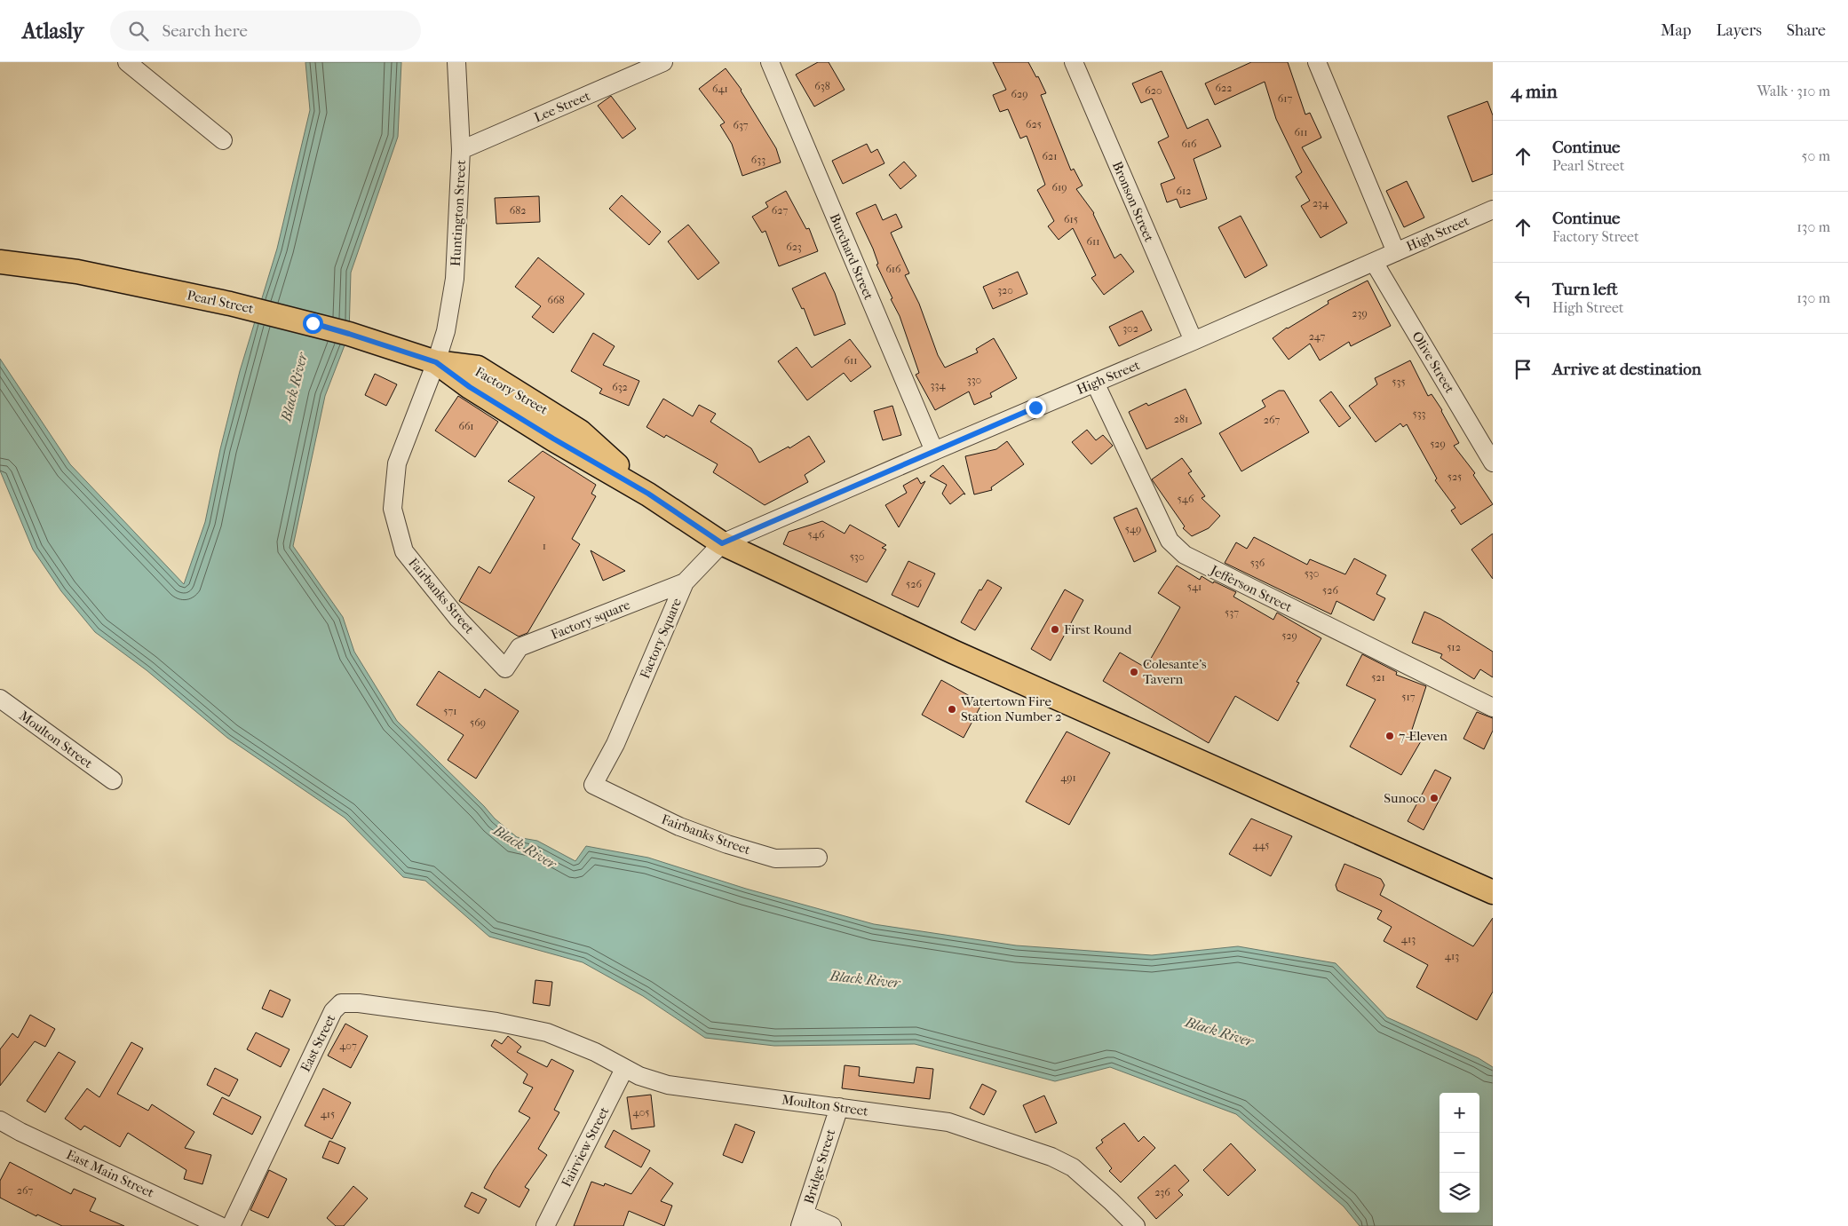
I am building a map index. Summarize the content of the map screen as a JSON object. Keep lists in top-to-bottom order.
{
  "streets": {
    "main road": ["Pearl Street", "Factory Street"],
    "street": [
      "Lee Street",
      "Bronson Street",
      "Huntington Street",
      "High Street",
      "Burchard Street",
      "Olive Street",
      "Jefferson Street",
      "Fairbanks Street",
      "Factory square",
      "Factory Square",
      "Moulton Street",
      "East Street",
      "Fairview Street",
      "Bridge Street",
      "East Main Street"
    ]
  },
  "crossings": [
    ["Lee Street", "Huntington Street"],
    ["Bronson Street", "High Street"],
    ["Huntington Street", "Pearl Street"],
    ["Huntington Street", "Factory Street"],
    ["Huntington Street", "Fairbanks Street"],
    ["High Street", "Burchard Street"],
    ["High Street", "Olive Street"],
    ["High Street", "Factory Street"],
    ["High Street", "Jefferson Street"],
    ["High Street", "Factory Square"],
    ["Pearl Street", "Factory Street"],
    ["Pearl Street", "Fairbanks Street"],
    ["Factory Street", "Fairbanks Street"],
    ["Factory Street", "Factory Square"],
    ["Fairbanks Street", "Factory square"],
    ["Fairbanks Street", "Factory Square"],
    ["Factory square", "Factory Square"],
    ["Moulton Street", "East Street"],
    ["Moulton Street", "Fairview Street"],
    ["Moulton Street", "Bridge Street"]
  ],
  "water": ["Black River"],
  "places": [
    "First Round",
    "Colesante's Tavern",
    "Watertown Fire Station Number 2",
    "7-Eleven",
    "Sunoco"
  ],
  "house_numbers": [
    "638",
    "622",
    "641",
    "620",
    "629",
    "617",
    "625",
    "637",
    "611",
    "616",
    "621",
    "633",
    "619",
    "612",
    "234",
    "682",
    "627",
    "615",
    "611",
    "623",
    "616",
    "320",
    "668",
    "239",
    "302",
    "247",
    "611",
    "330",
    "535",
    "334",
    "632",
    "533",
    "281",
    "267",
    "661",
    "529",
    "525",
    "546",
    "549",
    "546",
    "1",
    "530",
    "536",
    "530",
    "526",
    "541",
    "526",
    "537",
    "529",
    "512",
    "521",
    "517",
    "571",
    "569",
    "491",
    "445",
    "413",
    "413",
    "407",
    "405",
    "415",
    "267",
    "236"
  ],
  "page": {
    "header": "Atlasly",
    "search": "Search here",
    "nav": ["Map", "Layers", "Share"],
    "heading": ["4 min", "Walk · 310 m"],
    "list": [
      ["Continue", "Pearl Street", "50 m"],
      ["Continue", "Factory Street", "130 m"],
      ["Turn left", "High Street", "130 m"],
      "Arrive at destination"
    ],
    "map_buttons": ["+", "−"]
  }
}
